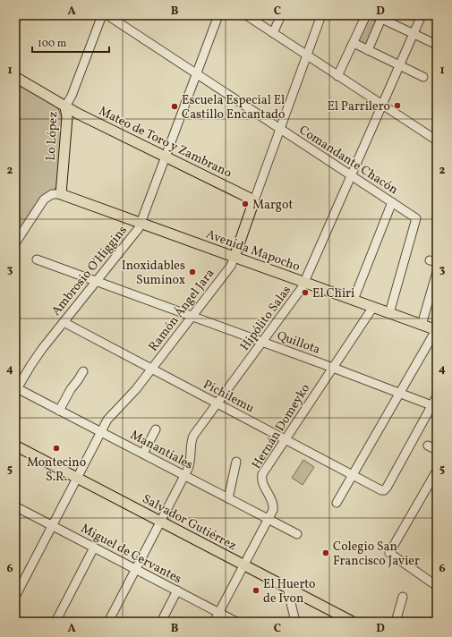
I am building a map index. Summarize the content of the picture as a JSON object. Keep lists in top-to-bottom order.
{
  "streets": {
    "main road": [
      "Lo López",
      "Mateo de Toro y Zambrano",
      "Avenida Mapocho",
      "Ramón Ángel Jara",
      "Salvador Gutiérrez"
    ],
    "street": [
      "Comandante Chacón",
      "Ambrosio O'Higgins",
      "Hipólito Salas",
      "Quillota",
      "Pichilemu",
      "Hernán Domeyko",
      "Manantiales",
      "Miguel de Cervantes"
    ]
  },
  "crossings": [
    ["Lo López", "Mateo de Toro y Zambrano"],
    ["Lo López", "Avenida Mapocho"],
    ["Mateo de Toro y Zambrano", "Ambrosio O'Higgins"],
    ["Mateo de Toro y Zambrano", "Ramón Ángel Jara"],
    ["Comandante Chacón", "Avenida Mapocho"],
    ["Comandante Chacón", "Ambrosio O'Higgins"],
    ["Comandante Chacón", "Ramón Ángel Jara"],
    ["Comandante Chacón", "Hipólito Salas"],
    ["Avenida Mapocho", "Ambrosio O'Higgins"],
    ["Avenida Mapocho", "Ramón Ángel Jara"],
    ["Avenida Mapocho", "Hipólito Salas"],
    ["Avenida Mapocho", "Hernán Domeyko"],
    ["Ambrosio O'Higgins", "Quillota"],
    ["Ambrosio O'Higgins", "Pichilemu"],
    ["Ambrosio O'Higgins", "Manantiales"],
    ["Ramón Ángel Jara", "Quillota"],
    ["Ramón Ángel Jara", "Pichilemu"],
    ["Ramón Ángel Jara", "Manantiales"],
    ["Ramón Ángel Jara", "Salvador Gutiérrez"],
    ["Ramón Ángel Jara", "Miguel de Cervantes"],
    ["Hipólito Salas", "Quillota"],
    ["Hipólito Salas", "Pichilemu"],
    ["Hipólito Salas", "Manantiales"],
    ["Hipólito Salas", "Salvador Gutiérrez"],
    ["Hipólito Salas", "Miguel de Cervantes"],
    ["Quillota", "Pichilemu"],
    ["Quillota", "Hernán Domeyko"],
    ["Pichilemu", "Hernán Domeyko"],
    ["Hernán Domeyko", "Manantiales"],
    ["Hernán Domeyko", "Salvador Gutiérrez"],
    ["Hernán Domeyko", "Miguel de Cervantes"]
  ],
  "places": [
    "El Parrilero",
    "Escuela Especial El Castillo Encantado",
    "Margot",
    "Inoxidables Suminox",
    "El Chiri",
    "Montecino S.R.",
    "Colegio San Francisco Javier",
    "El Huerto de Ivon"
  ],
  "scale_bar": "100 m",
  "grid": {
    "columns": [
      "A",
      "B",
      "C",
      "D"
    ],
    "rows": [
      "1",
      "2",
      "3",
      "4",
      "5",
      "6"
    ]
  }
}
